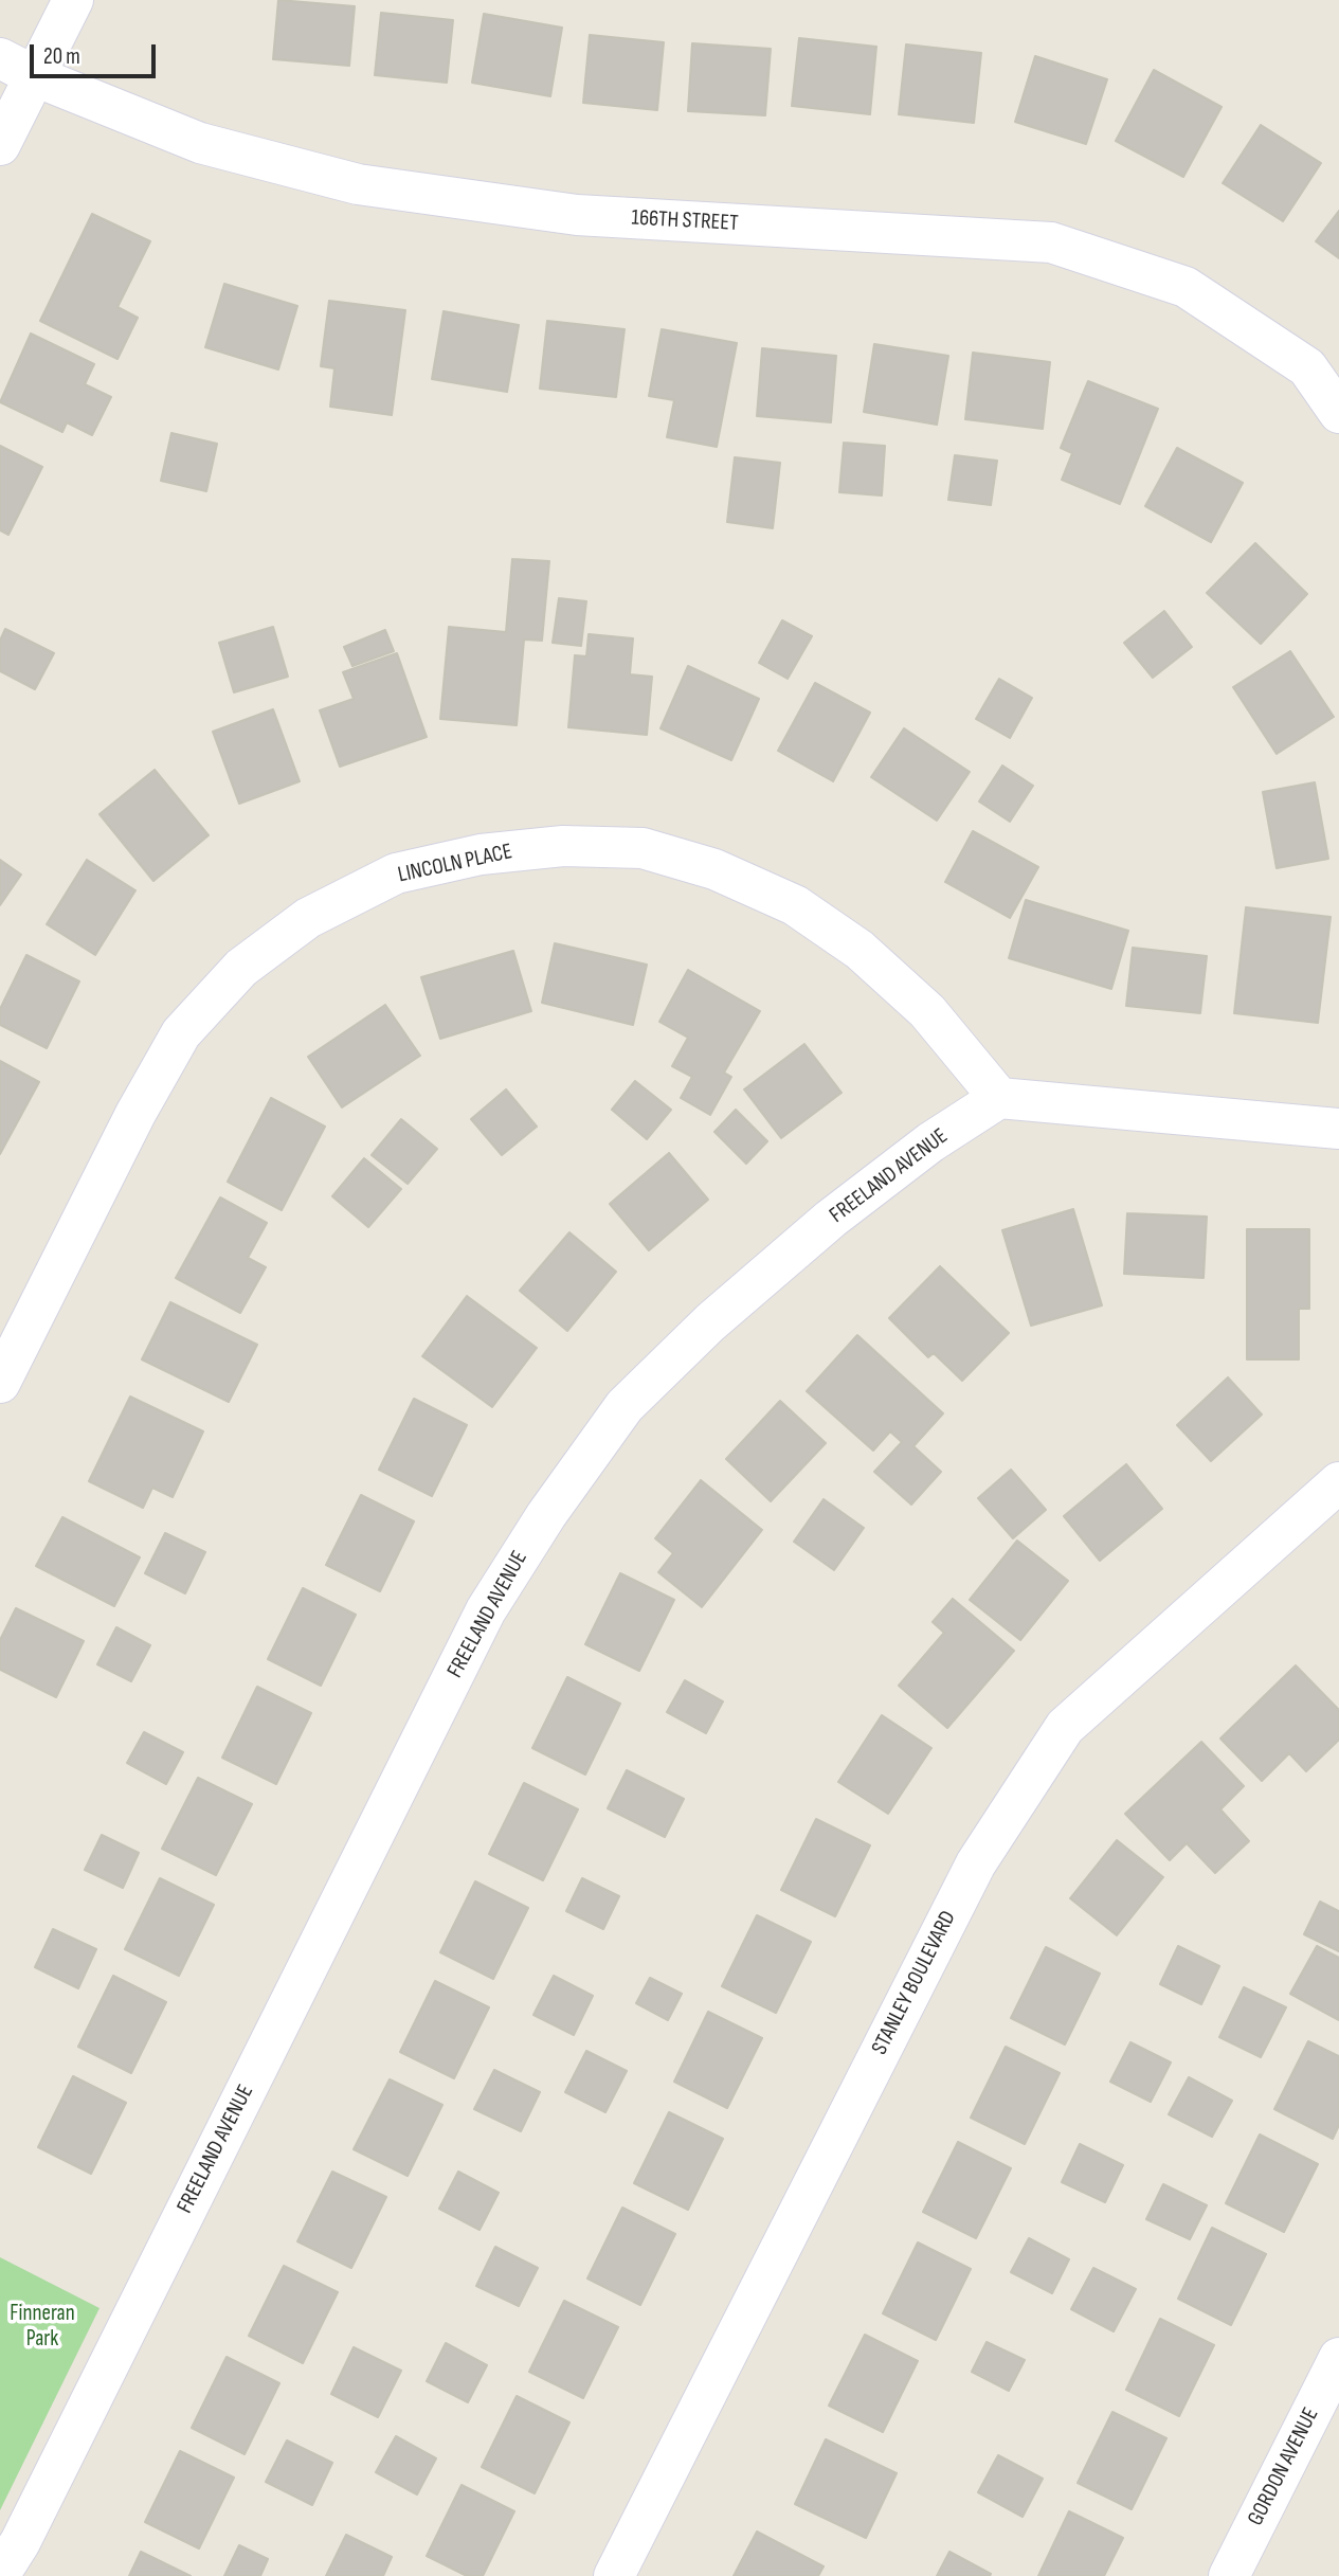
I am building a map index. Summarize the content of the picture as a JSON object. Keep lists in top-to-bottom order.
{
  "streets": {
    "street": [
      "166TH STREET",
      "LINCOLN PLACE",
      "FREELAND AVENUE",
      "STANLEY BOULEVARD",
      "GORDON AVENUE"
    ]
  },
  "crossings": [
    ["LINCOLN PLACE", "FREELAND AVENUE"]
  ],
  "parks": ["Finneran Park"],
  "scale_bar": "20 m"
}
